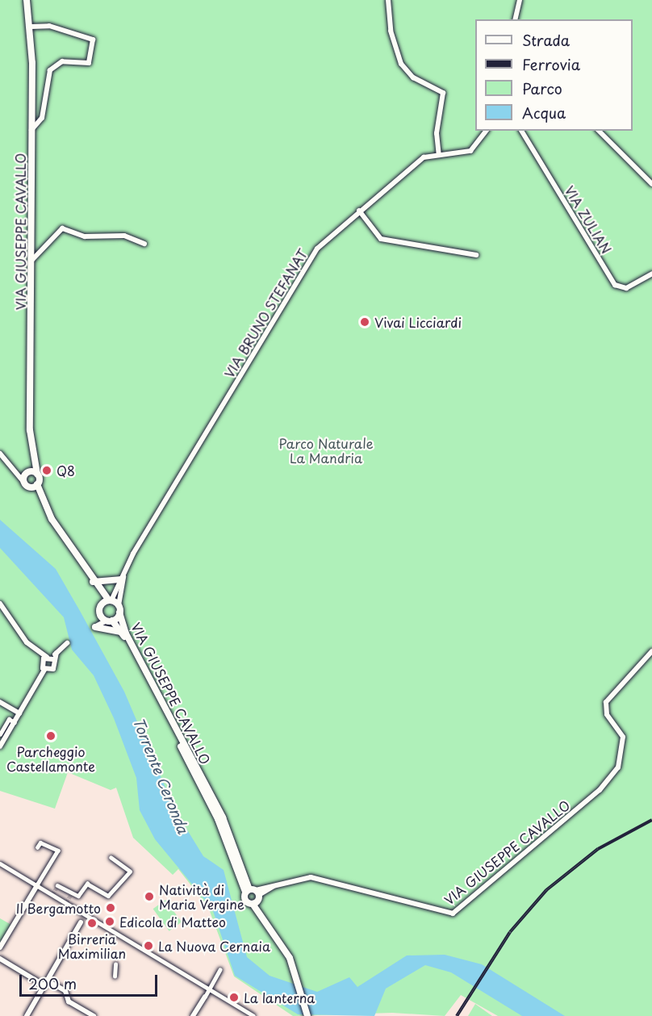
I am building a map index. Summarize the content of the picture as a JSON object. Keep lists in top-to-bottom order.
{
  "streets": {
    "street": ["VIA ZULIAN", "VIA GIUSEPPE CAVALLO", "VIA BRUNO STEFANAT"]
  },
  "crossings": [
    ["VIA GIUSEPPE CAVALLO", "VIA BRUNO STEFANAT"]
  ],
  "water": ["Torrente Ceronda"],
  "parks": ["Parco Naturale La Mandria"],
  "places": [
    "Vivai Licciardi",
    "Q8",
    "Parcheggio Castellamonte",
    "Natività di Maria Vergine",
    "Il Bergamotto",
    "Edicola di Matteo",
    "Birreria Maximilian",
    "La Nuova Cernaia",
    "La lanterna"
  ],
  "legend": [
    "Strada",
    "Ferrovia",
    "Parco",
    "Acqua"
  ],
  "scale_bar": "200 m"
}
